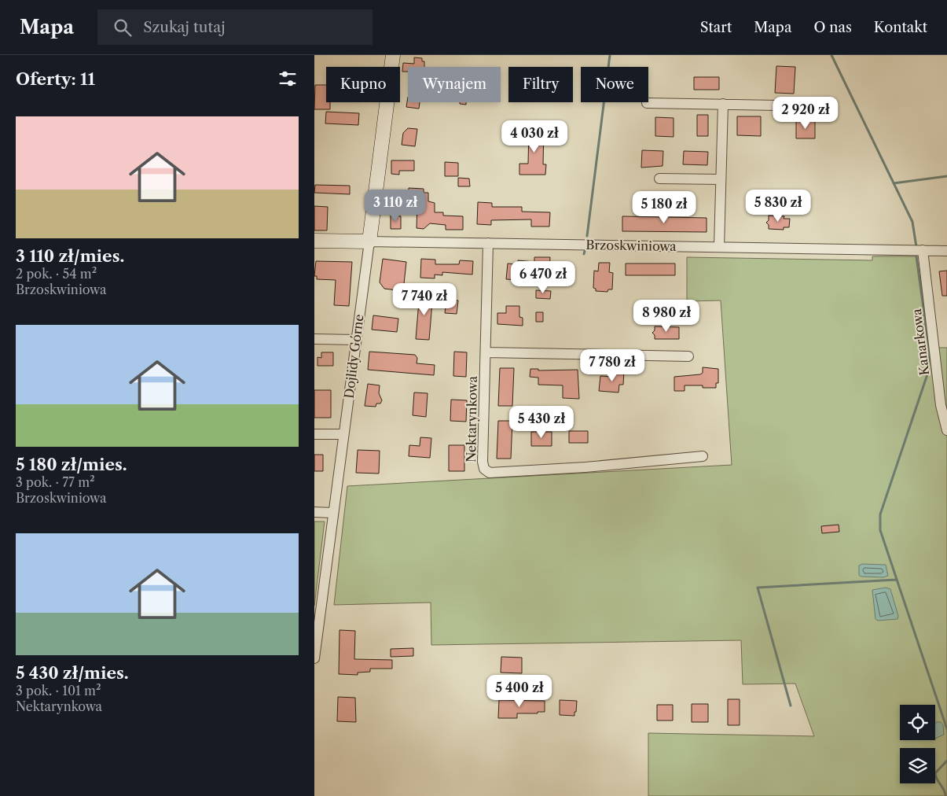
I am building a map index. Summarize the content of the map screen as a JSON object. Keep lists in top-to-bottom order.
{
  "streets": {
    "street": [
      "Brzoskwiniowa",
      "Kanarkowa",
      "Dojlidy Górne",
      "Nektarynkowa"
    ]
  },
  "crossings": [
    ["Brzoskwiniowa", "Kanarkowa"],
    ["Brzoskwiniowa", "Dojlidy Górne"],
    ["Brzoskwiniowa", "Nektarynkowa"]
  ],
  "page": {
    "header": "Mapa",
    "search": "Szukaj tutaj",
    "nav": [
      "Start",
      "Mapa",
      "O nas",
      "Kontakt"
    ],
    "heading": "Oferty: 11",
    "chip": [
      "Kupno",
      "Wynajem",
      "Filtry",
      "Nowe"
    ],
    "price": [
      "2 920 zł",
      "4 030 zł",
      "3 110 zł",
      "5 830 zł",
      "5 180 zł",
      "6 470 zł",
      "7 740 zł",
      "8 980 zł",
      "7 780 zł",
      "5 430 zł",
      "5 400 zł"
    ],
    "list": [
      {
        "name": "3 110 zł/mies.",
        "note": "2 pok. · 54 m² · Brzoskwiniowa"
      },
      {
        "name": "5 180 zł/mies.",
        "note": "3 pok. · 77 m² · Brzoskwiniowa"
      },
      {
        "name": "5 430 zł/mies.",
        "note": "3 pok. · 101 m² · Nektarynkowa"
      }
    ]
  }
}
